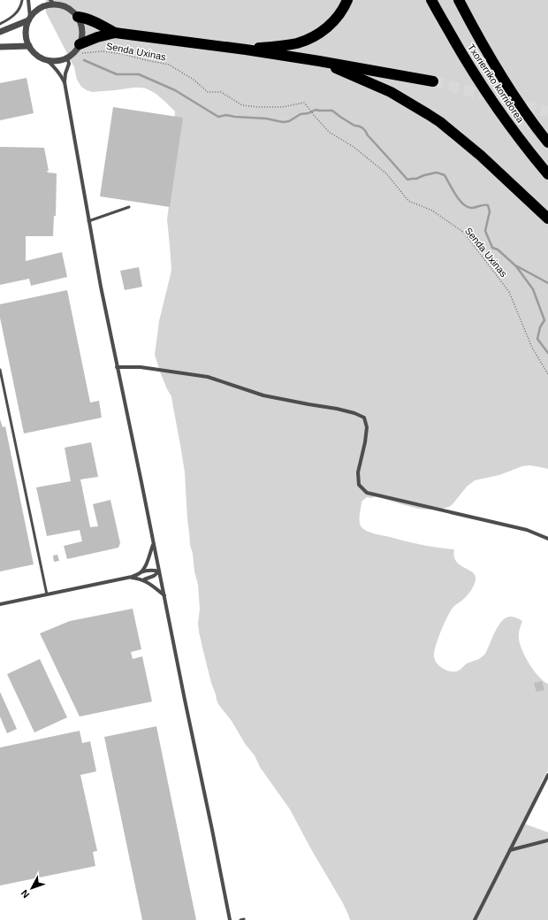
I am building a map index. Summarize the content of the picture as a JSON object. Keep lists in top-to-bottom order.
{
  "streets": {
    "highway": ["Txorierriko korridorea"],
    "path": ["Senda Uxinas"]
  },
  "north": "bottom left"
}
